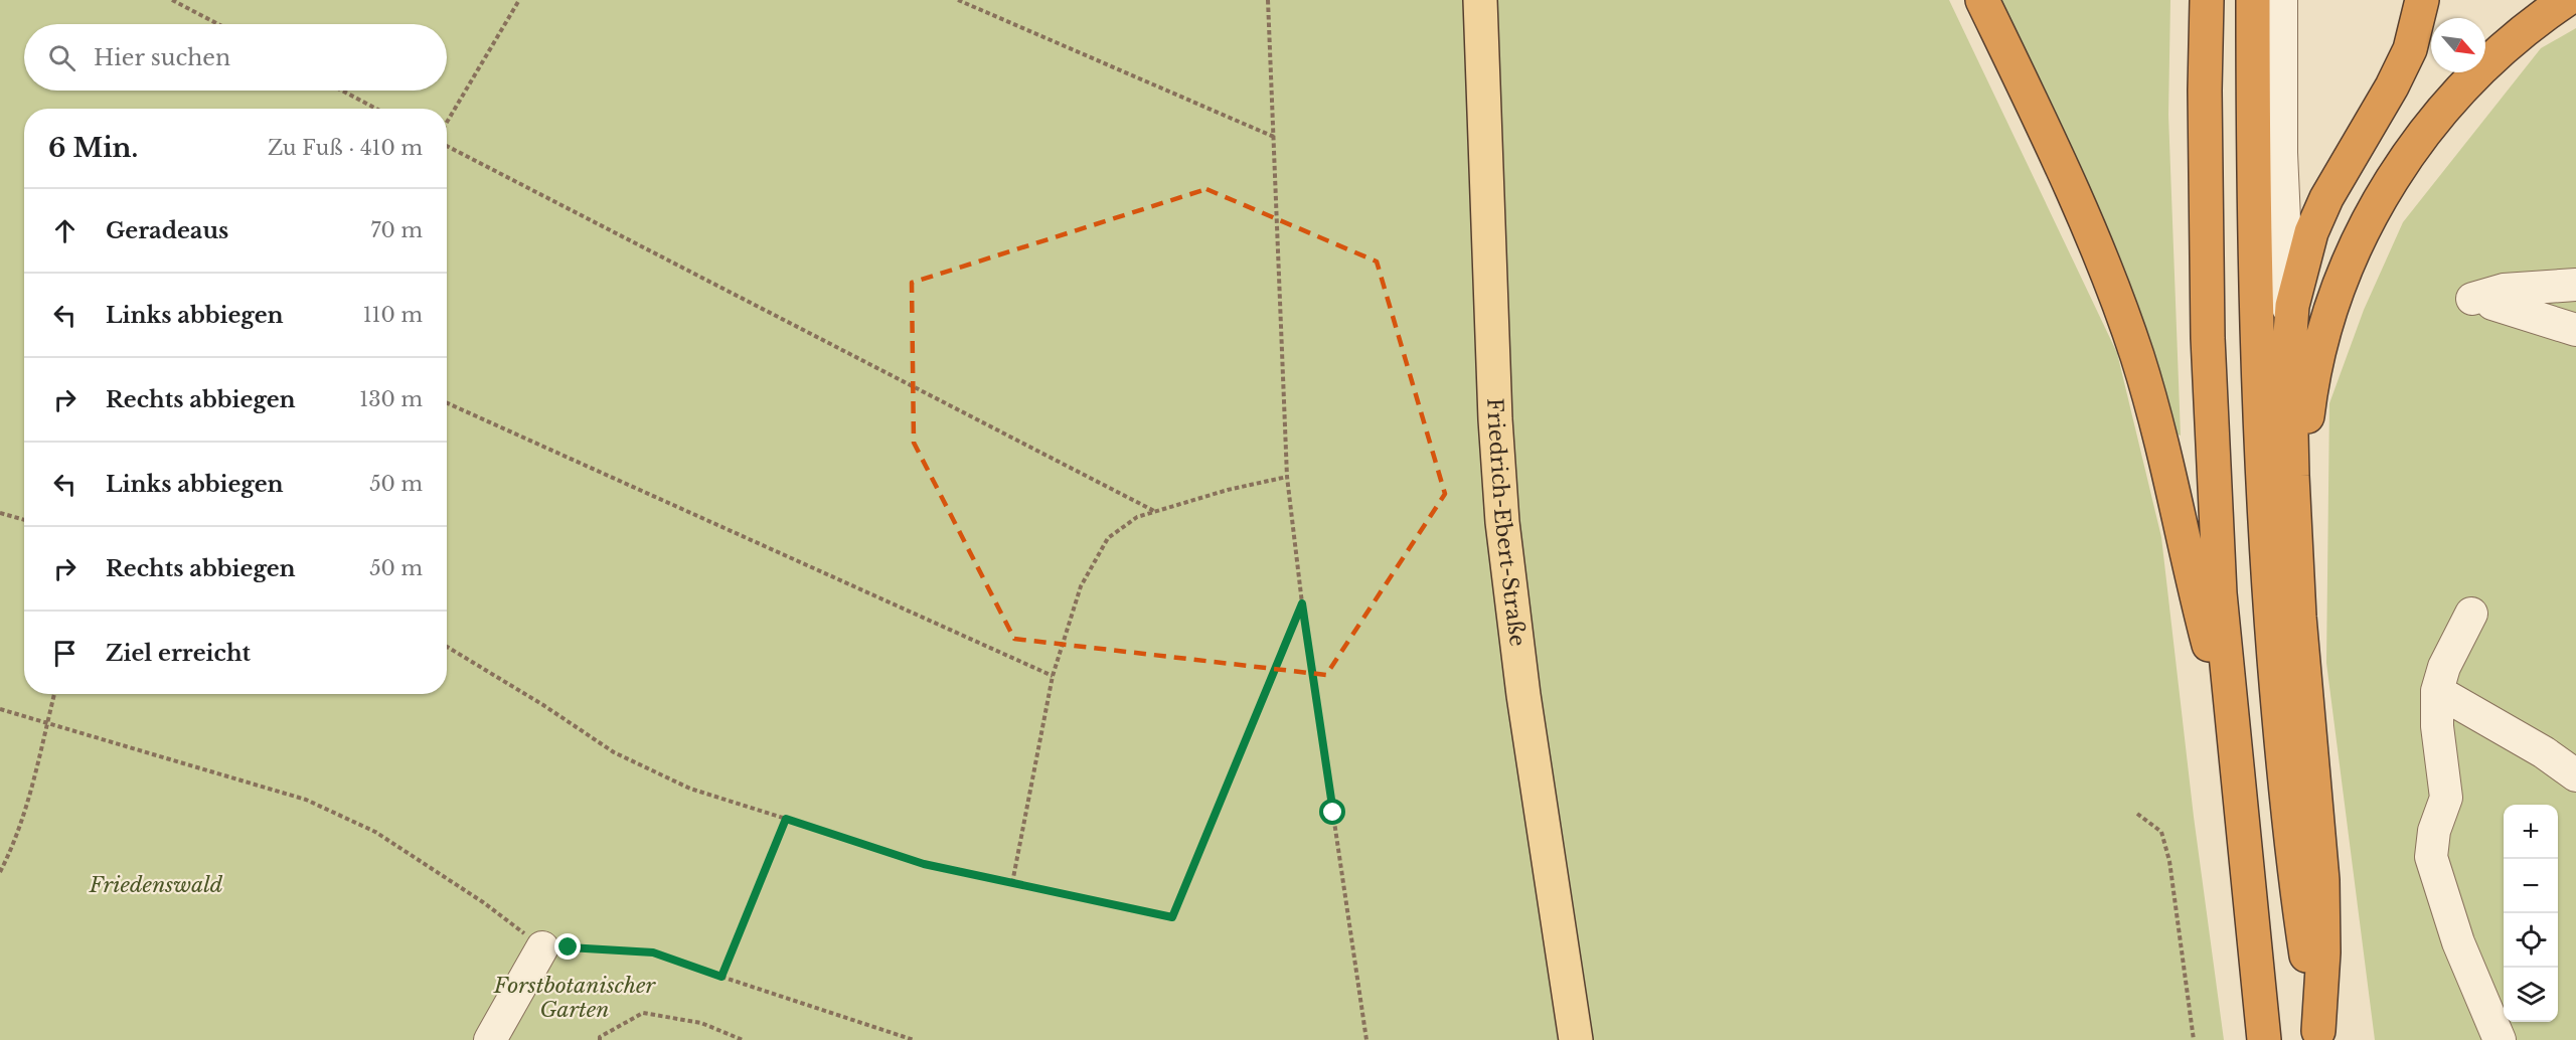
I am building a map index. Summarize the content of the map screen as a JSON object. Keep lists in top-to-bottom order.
{
  "streets": {
    "main road": ["Friedrich-Ebert-Straße"]
  },
  "parks": ["Friedenswald", "Forstbotanischer Garten"],
  "north": "bottom right",
  "page": {
    "search": "Hier suchen",
    "heading": ["6 Min.", "Zu Fuß · 410 m"],
    "list": [
      ["Geradeaus", "70 m"],
      ["Links abbiegen", "110 m"],
      ["Rechts abbiegen", "130 m"],
      ["Links abbiegen", "50 m"],
      ["Rechts abbiegen", "50 m"],
      "Ziel erreicht"
    ],
    "map_buttons": ["+", "−"]
  }
}
